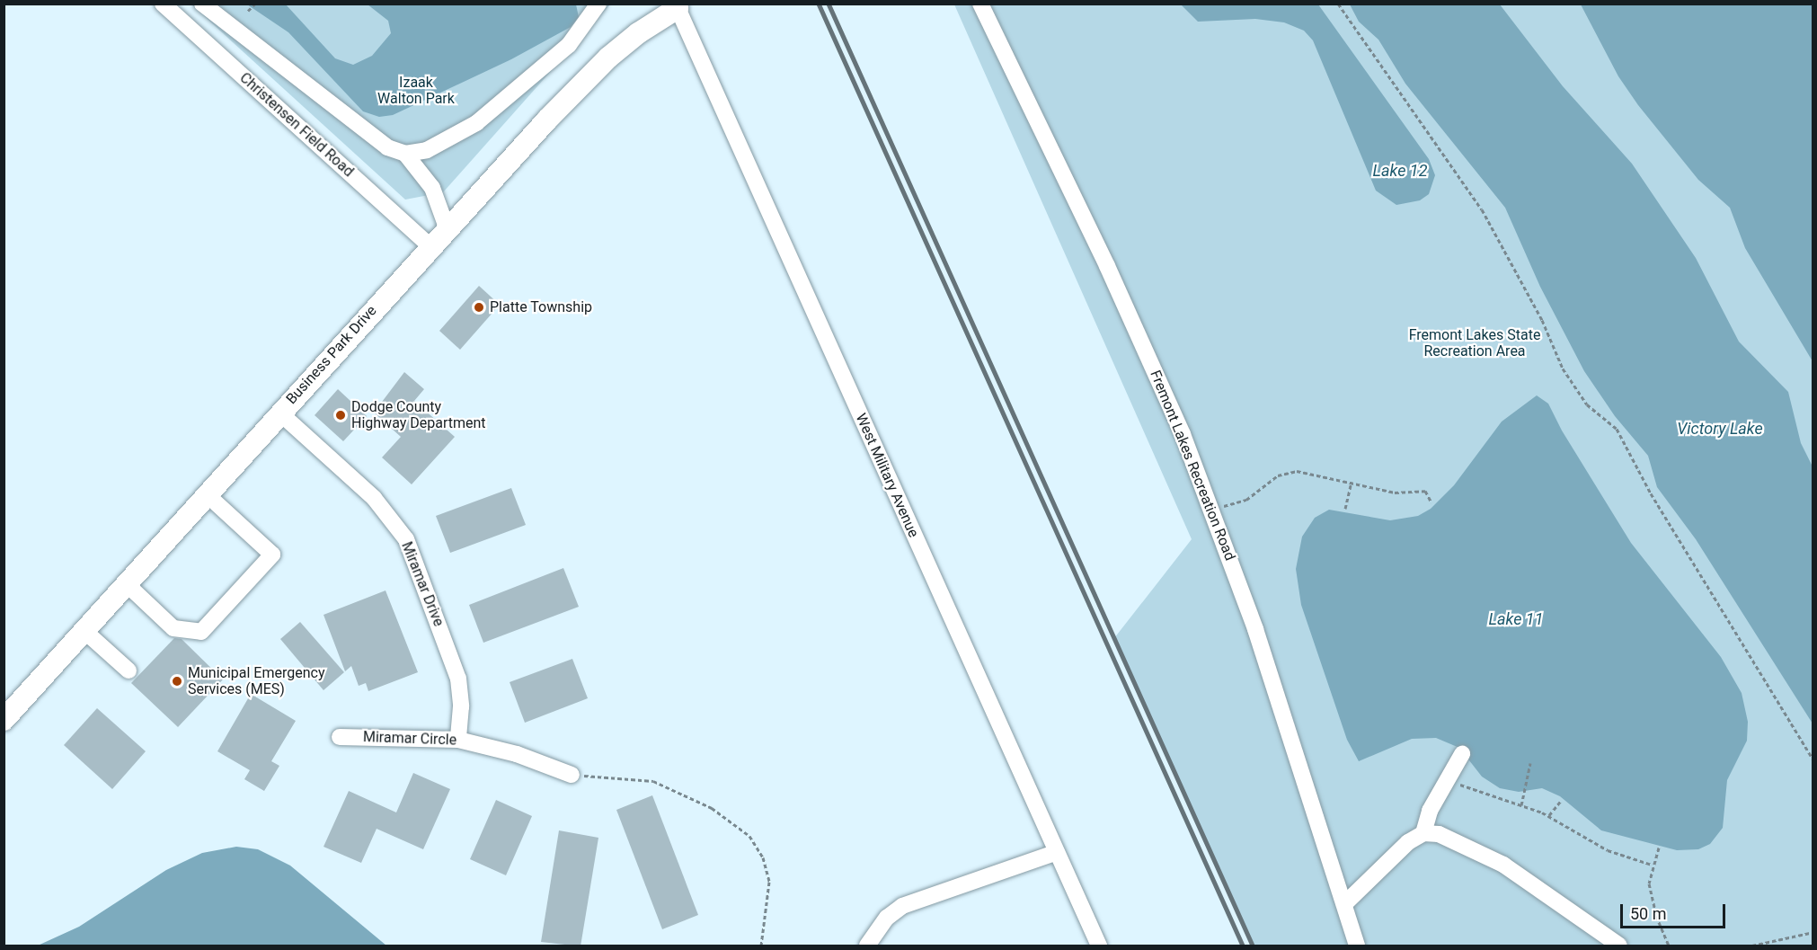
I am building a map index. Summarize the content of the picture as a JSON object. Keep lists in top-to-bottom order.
{
  "streets": {
    "main road": ["Business Park Drive"],
    "street": [
      "Christensen Field Road",
      "Fremont Lakes Recreation Road",
      "West Military Avenue",
      "Miramar Drive",
      "Miramar Circle"
    ]
  },
  "crossings": [
    ["Christensen Field Road", "Business Park Drive"],
    ["Business Park Drive", "West Military Avenue"],
    ["Business Park Drive", "Miramar Drive"],
    ["Miramar Drive", "Miramar Circle"]
  ],
  "water": ["Lake 12", "Victory Lake", "Lake 11"],
  "parks": ["Izaak Walton Park", "Fremont Lakes State Recreation Area"],
  "places": ["Platte Township", "Dodge County Highway Department", "Municipal Emergency Services (MES)"],
  "scale_bar": "50 m"
}
